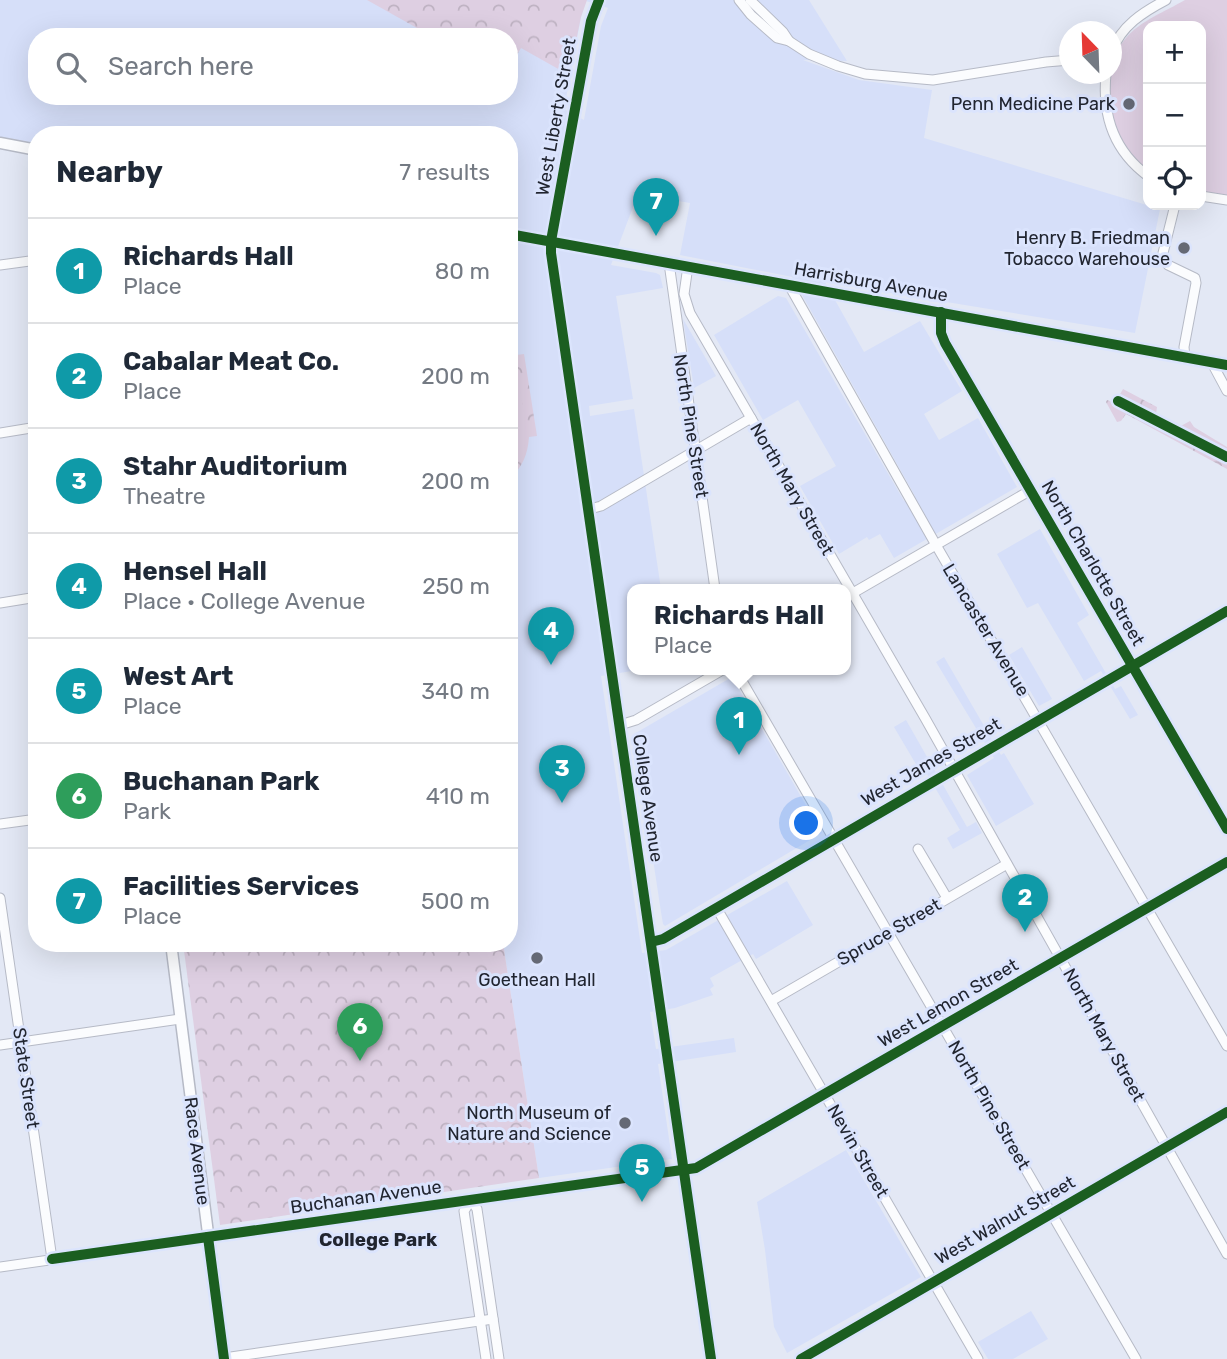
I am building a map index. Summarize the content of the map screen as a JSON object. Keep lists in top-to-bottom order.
{
  "streets": {
    "main road": [
      "West Liberty Street",
      "Harrisburg Avenue",
      "North Charlotte Street",
      "College Avenue",
      "Race Avenue",
      "West Walnut Street"
    ],
    "street": [
      "North Pine Street",
      "North Mary Street",
      "Lancaster Avenue",
      "West James Street",
      "Spruce Street",
      "West Lemon Street",
      "State Street",
      "Nevin Street",
      "Buchanan Avenue"
    ]
  },
  "crossings": [
    ["West Liberty Street", "Harrisburg Avenue"],
    ["West Liberty Street", "College Avenue"],
    ["Harrisburg Avenue", "North Pine Street"],
    ["Harrisburg Avenue", "North Mary Street"],
    ["Harrisburg Avenue", "North Charlotte Street"],
    ["Harrisburg Avenue", "Lancaster Avenue"],
    ["Harrisburg Avenue", "College Avenue"],
    ["North Pine Street", "West James Street"],
    ["North Pine Street", "Spruce Street"],
    ["North Pine Street", "West Lemon Street"],
    ["North Pine Street", "West Walnut Street"],
    ["North Mary Street", "West James Street"],
    ["North Mary Street", "Spruce Street"],
    ["North Mary Street", "West Lemon Street"],
    ["North Mary Street", "West Walnut Street"],
    ["North Charlotte Street", "West James Street"],
    ["Lancaster Avenue", "West James Street"],
    ["Lancaster Avenue", "West Lemon Street"],
    ["West James Street", "College Avenue"],
    ["West James Street", "Nevin Street"],
    ["College Avenue", "West Lemon Street"],
    ["College Avenue", "Buchanan Avenue"],
    ["Spruce Street", "Nevin Street"],
    ["West Lemon Street", "Nevin Street"],
    ["West Lemon Street", "Buchanan Avenue"],
    ["State Street", "Buchanan Avenue"],
    ["Race Avenue", "Buchanan Avenue"],
    ["Nevin Street", "West Walnut Street"]
  ],
  "districts": ["College Park"],
  "places": [
    "Penn Medicine Park",
    "Henry B. Friedman Tobacco Warehouse",
    "Goethean Hall",
    "North Museum of Nature and Science"
  ],
  "north": "top left",
  "page": {
    "map_buttons": ["+", "−"],
    "search": "Search here",
    "heading": ["Nearby", "7 results"],
    "pins": [
      "7",
      "4",
      "1",
      "3",
      "2",
      "6",
      "5"
    ],
    "list": [
      {
        "mark": "1",
        "name": "Richards Hall",
        "note": "Place",
        "value": "80 m"
      },
      {
        "mark": "2",
        "name": "Cabalar Meat Co.",
        "note": "Place",
        "value": "200 m"
      },
      {
        "mark": "3",
        "name": "Stahr Auditorium",
        "note": "Theatre",
        "value": "200 m"
      },
      {
        "mark": "4",
        "name": "Hensel Hall",
        "note": "Place · College Avenue",
        "value": "250 m"
      },
      {
        "mark": "5",
        "name": "West Art",
        "note": "Place",
        "value": "340 m"
      },
      {
        "mark": "6",
        "name": "Buchanan Park",
        "note": "Park",
        "value": "410 m"
      },
      {
        "mark": "7",
        "name": "Facilities Services",
        "note": "Place",
        "value": "500 m"
      }
    ],
    "popup": ["Richards Hall", "Place"]
  }
}
